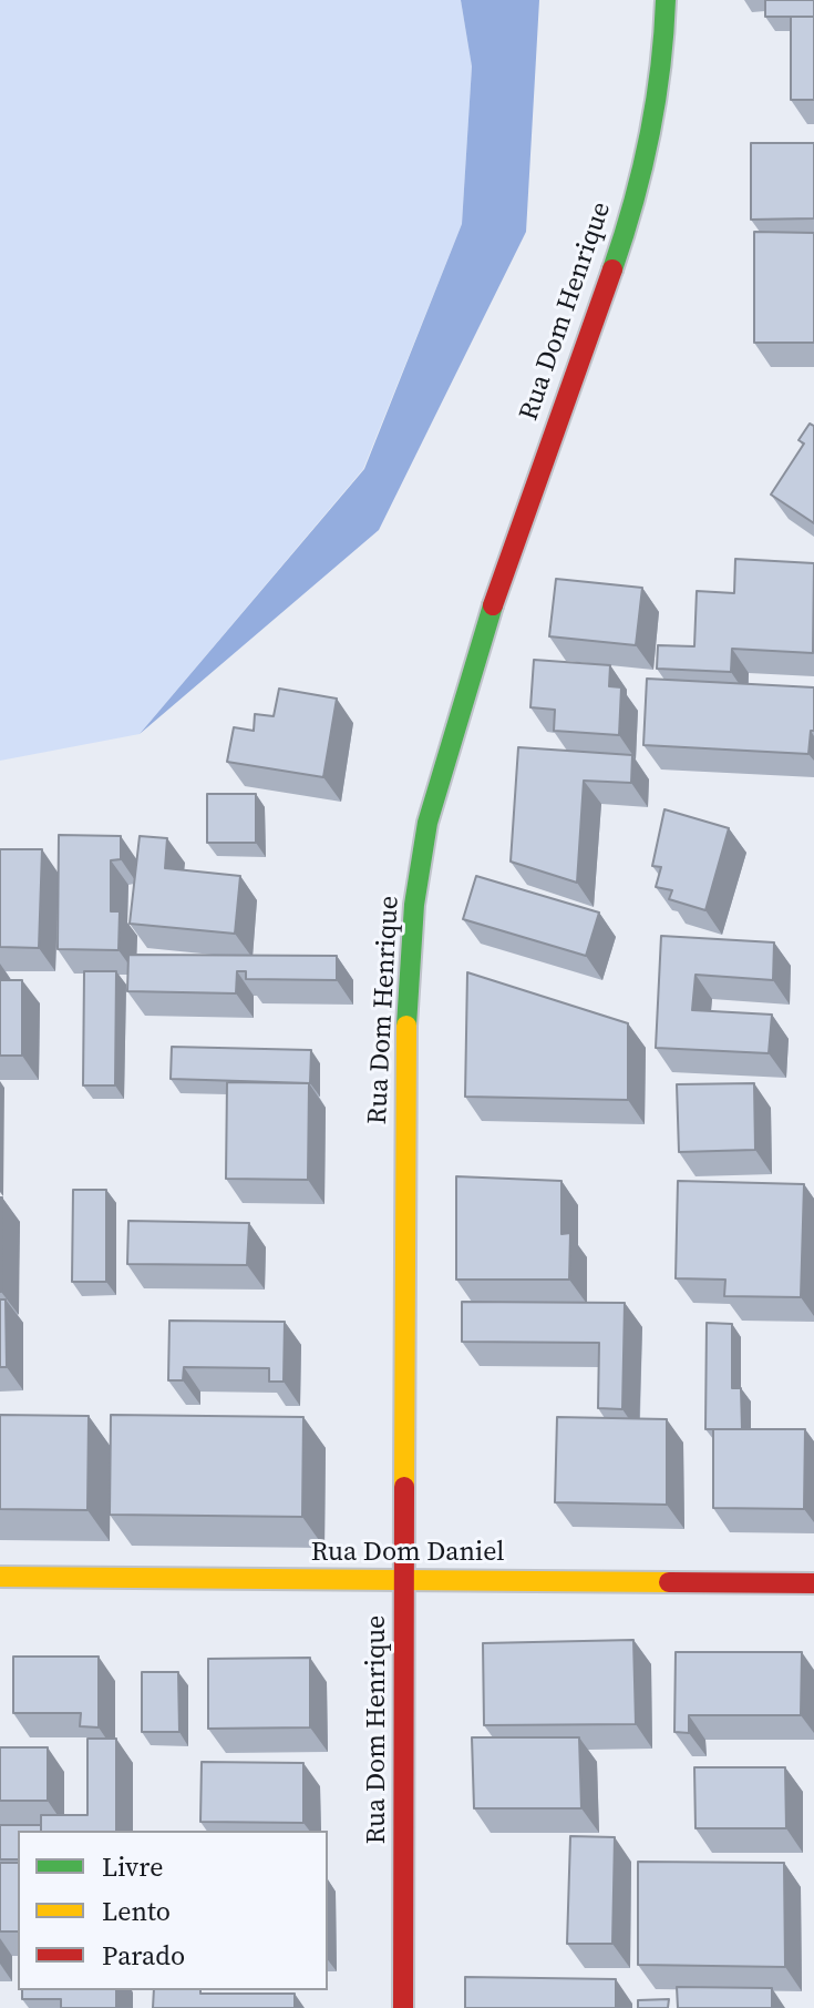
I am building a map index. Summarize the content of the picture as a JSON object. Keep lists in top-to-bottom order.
{
  "streets": {
    "street": ["Rua Dom Henrique", "Rua Dom Daniel"]
  },
  "crossings": [
    ["Rua Dom Henrique", "Rua Dom Daniel"]
  ],
  "legend": ["Livre", "Lento", "Parado"]
}
